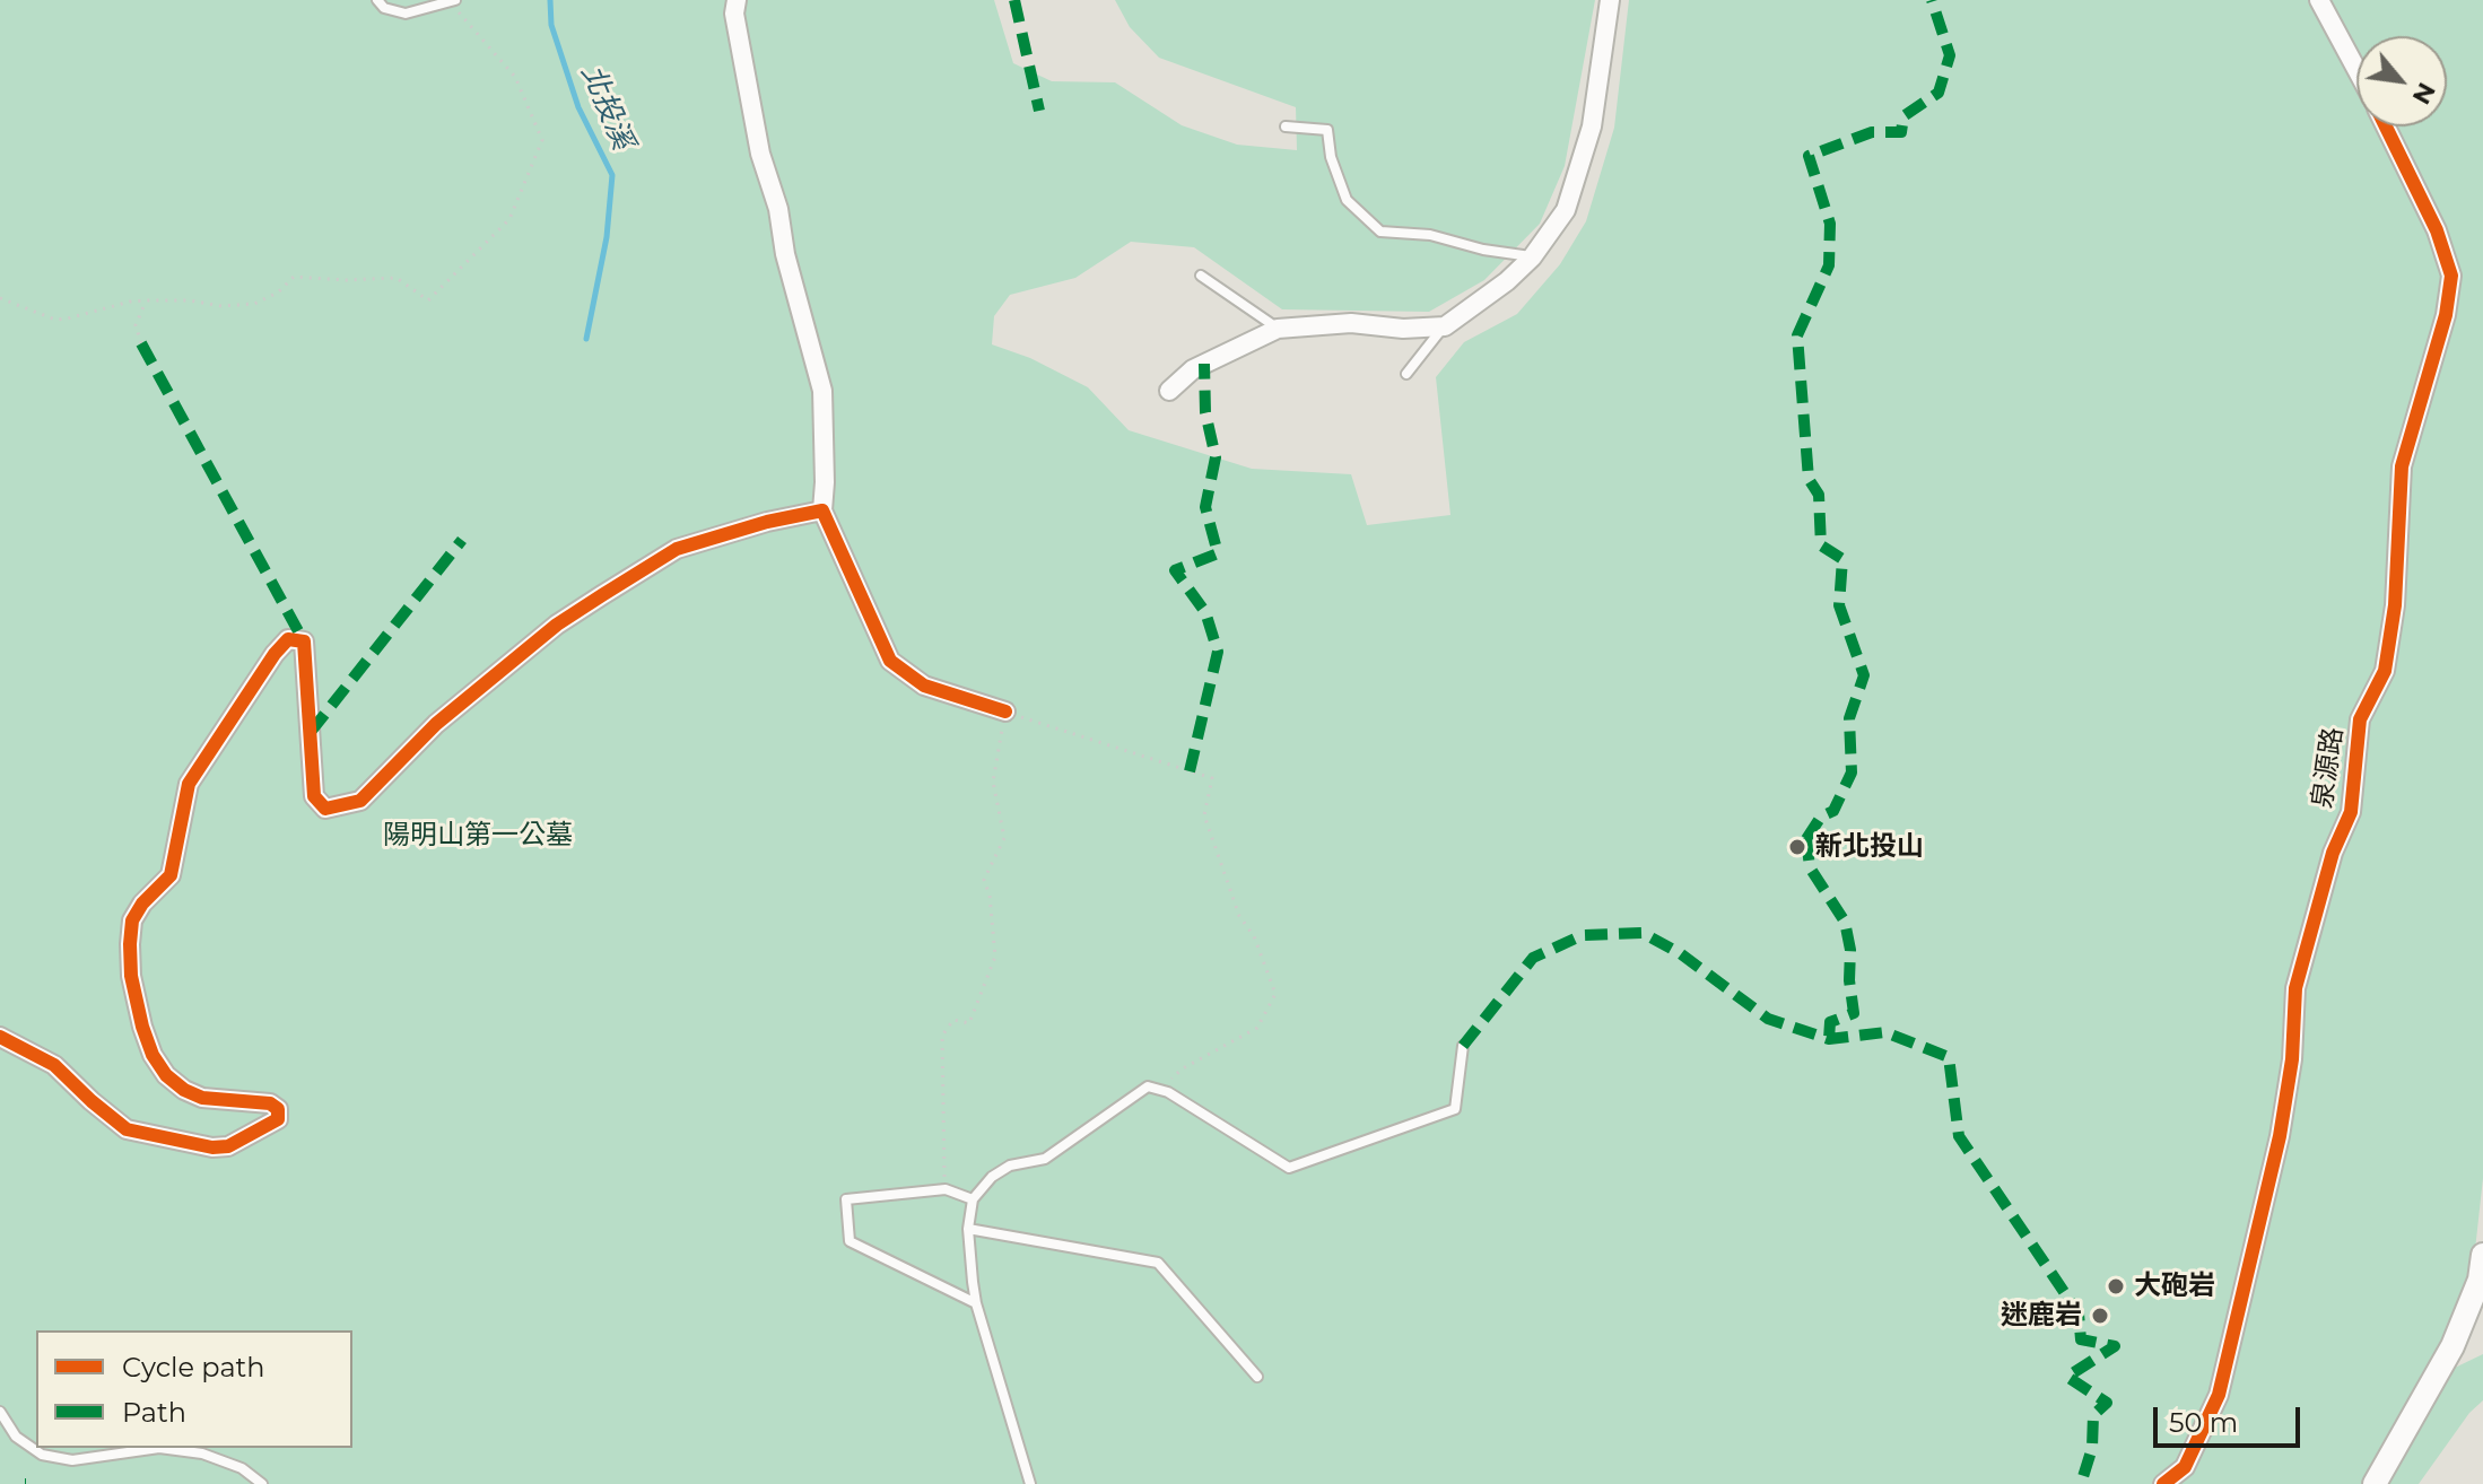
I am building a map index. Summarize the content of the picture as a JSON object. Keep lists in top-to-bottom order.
{
  "streets": {
    "street": ["泉源路"]
  },
  "water": ["北投溪"],
  "parks": ["陽明山第一公墓"],
  "places": ["新北投山", "大砲岩", "迷鹿岩"],
  "legend": ["Cycle path", "Path"],
  "scale_bar": "50 m",
  "north": "bottom right"
}
